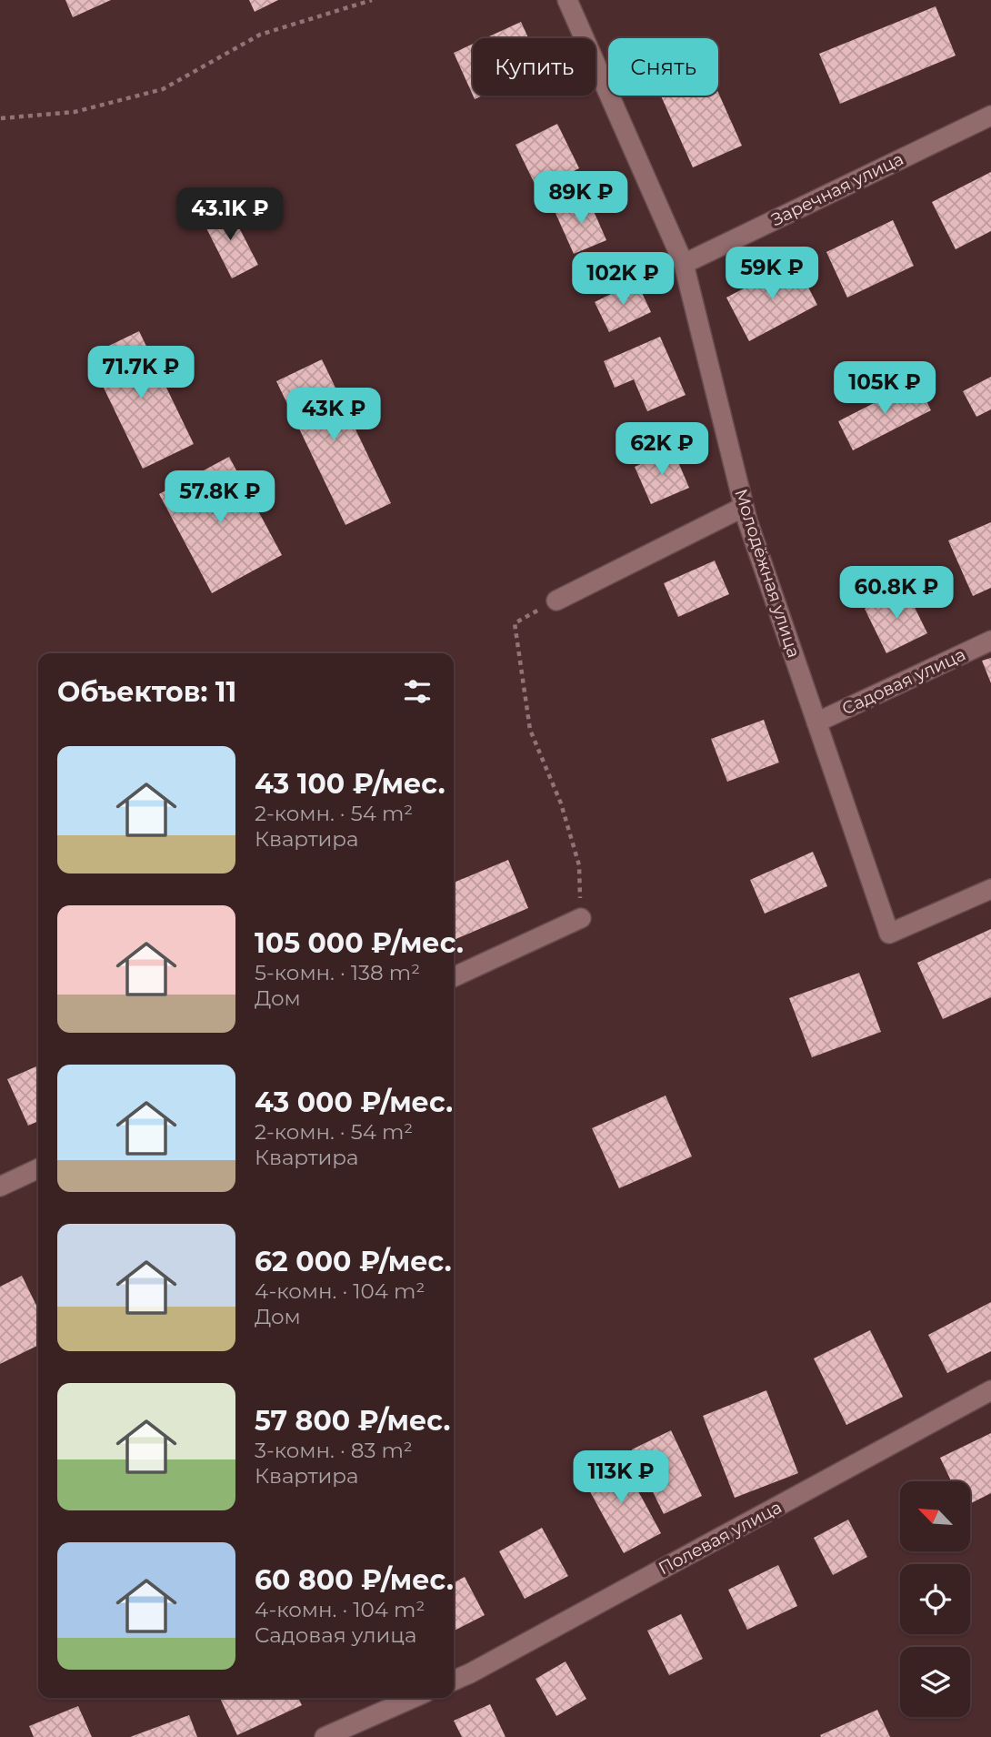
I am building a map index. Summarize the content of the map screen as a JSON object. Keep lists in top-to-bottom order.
{
  "streets": {
    "street": [
      "Заречная улица",
      "Молодёжная улица",
      "Садовая улица",
      "Полевая улица"
    ]
  },
  "crossings": [
    ["Заречная улица", "Молодёжная улица"],
    ["Молодёжная улица", "Садовая улица"]
  ],
  "north": "top left",
  "page": {
    "chip": ["Купить", "Снять"],
    "price": [
      "89K ₽",
      "43.1K ₽",
      "59K ₽",
      "102K ₽",
      "71.7K ₽",
      "105K ₽",
      "43K ₽",
      "62K ₽",
      "57.8K ₽",
      "60.8K ₽",
      "113K ₽"
    ],
    "heading": "Объектов: 11",
    "list": [
      {
        "name": "43 100 ₽/мес.",
        "note": "2-комн. · 54 m² · Квартира"
      },
      {
        "name": "105 000 ₽/мес.",
        "note": "5-комн. · 138 m² · Дом"
      },
      {
        "name": "43 000 ₽/мес.",
        "note": "2-комн. · 54 m² · Квартира"
      },
      {
        "name": "62 000 ₽/мес.",
        "note": "4-комн. · 104 m² · Дом"
      },
      {
        "name": "57 800 ₽/мес.",
        "note": "3-комн. · 83 m² · Квартира"
      },
      {
        "name": "60 800 ₽/мес.",
        "note": "4-комн. · 104 m² · Садовая улица"
      }
    ]
  }
}
